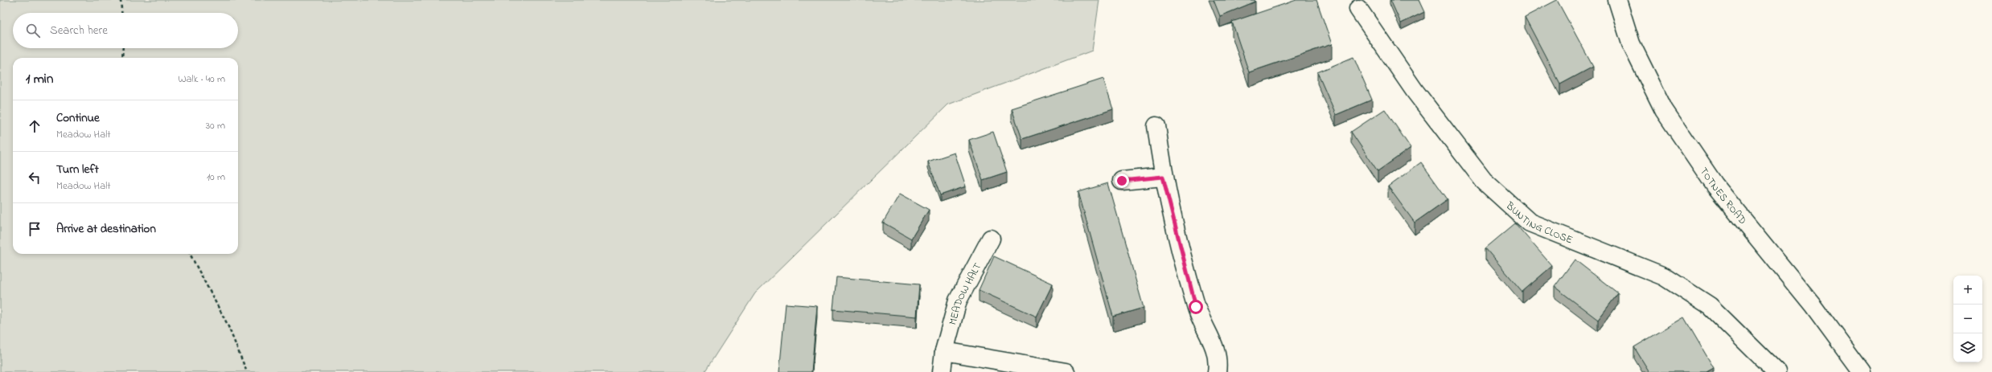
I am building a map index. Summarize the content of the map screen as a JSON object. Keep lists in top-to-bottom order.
{
  "streets": {
    "street": ["TOTNES ROAD", "BUNTING CLOSE", "MEADOW HALT"]
  },
  "page": {
    "search": "Search here",
    "heading": ["1 min", "Walk · 40 m"],
    "list": [
      ["Continue", "Meadow Halt", "30 m"],
      ["Turn left", "Meadow Halt", "10 m"],
      "Arrive at destination"
    ],
    "map_buttons": ["+", "−"]
  }
}
